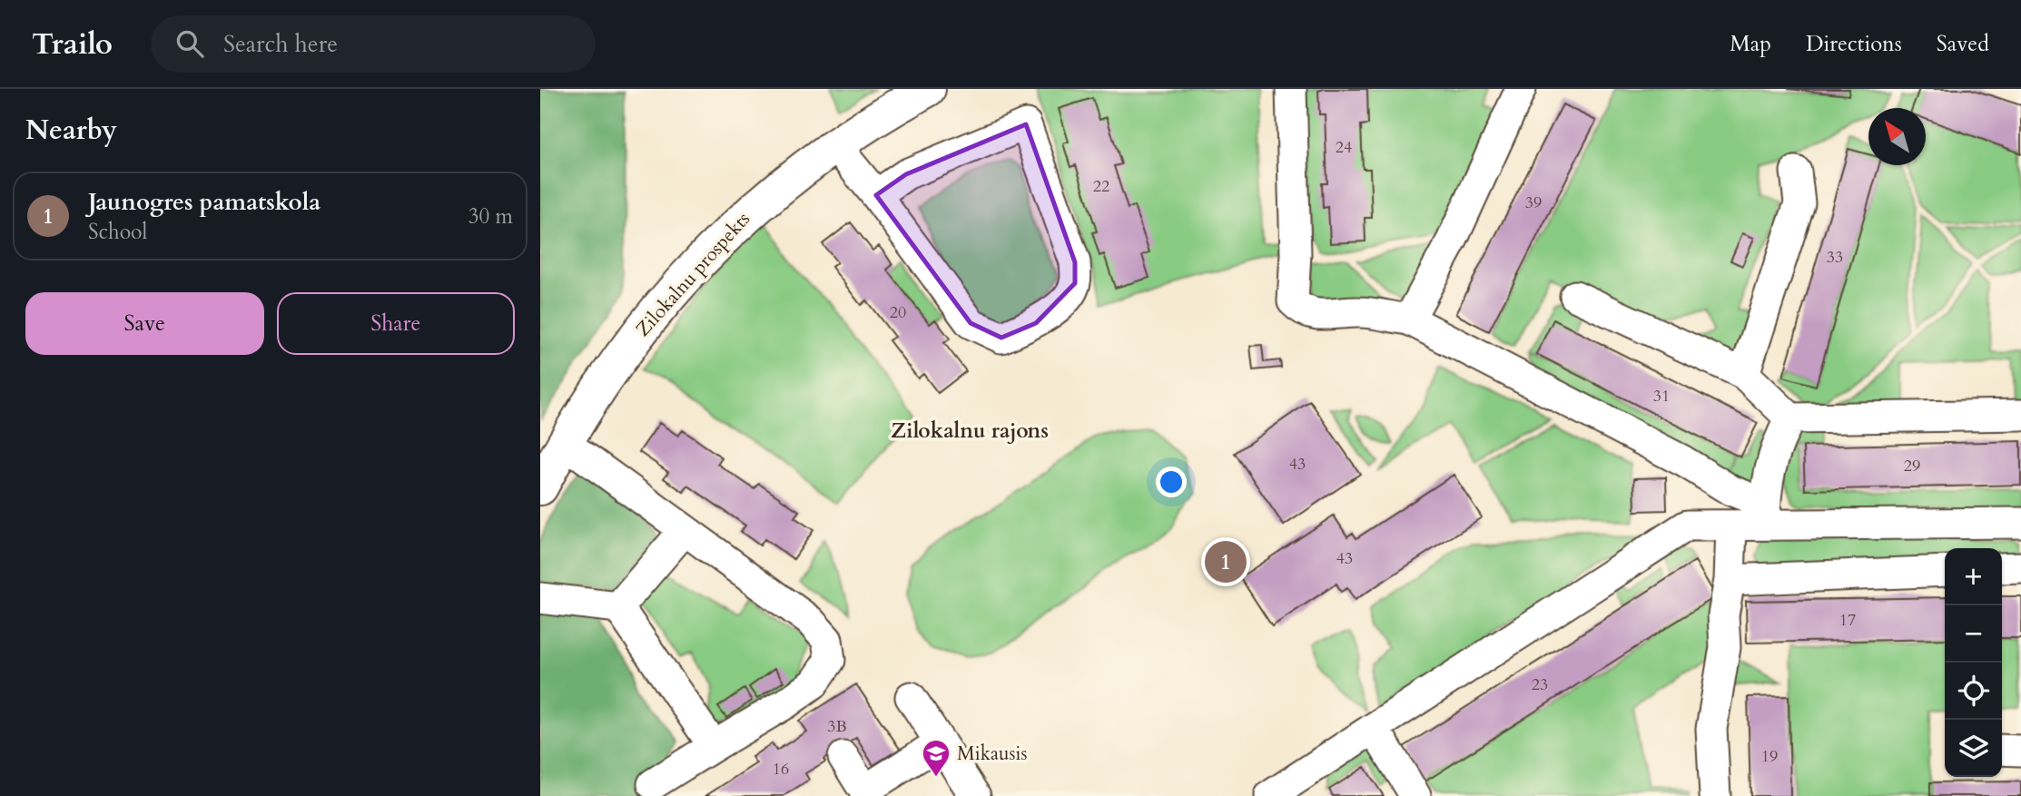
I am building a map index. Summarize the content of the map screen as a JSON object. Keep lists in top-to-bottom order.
{
  "streets": {
    "main road": ["Zilokalnu prospekts"]
  },
  "districts": ["Zilokalnu rajons"],
  "places": {
    "school or university": ["Mikausis"]
  },
  "house_numbers": [
    "24",
    "22",
    "39",
    "33",
    "20",
    "31",
    "43",
    "29",
    "43",
    "17",
    "23",
    "3B",
    "19",
    "16"
  ],
  "north": "top left",
  "page": {
    "header": "Trailo",
    "search": "Search here",
    "nav": ["Map", "Directions", "Saved"],
    "heading": "Nearby",
    "list": [
      {
        "mark": "1",
        "name": "Jaunogres pamatskola",
        "note": "School",
        "value": "30 m"
      }
    ],
    "buttons": ["Save", "Share"],
    "pins": "1",
    "map_buttons": ["+", "−"]
  }
}
